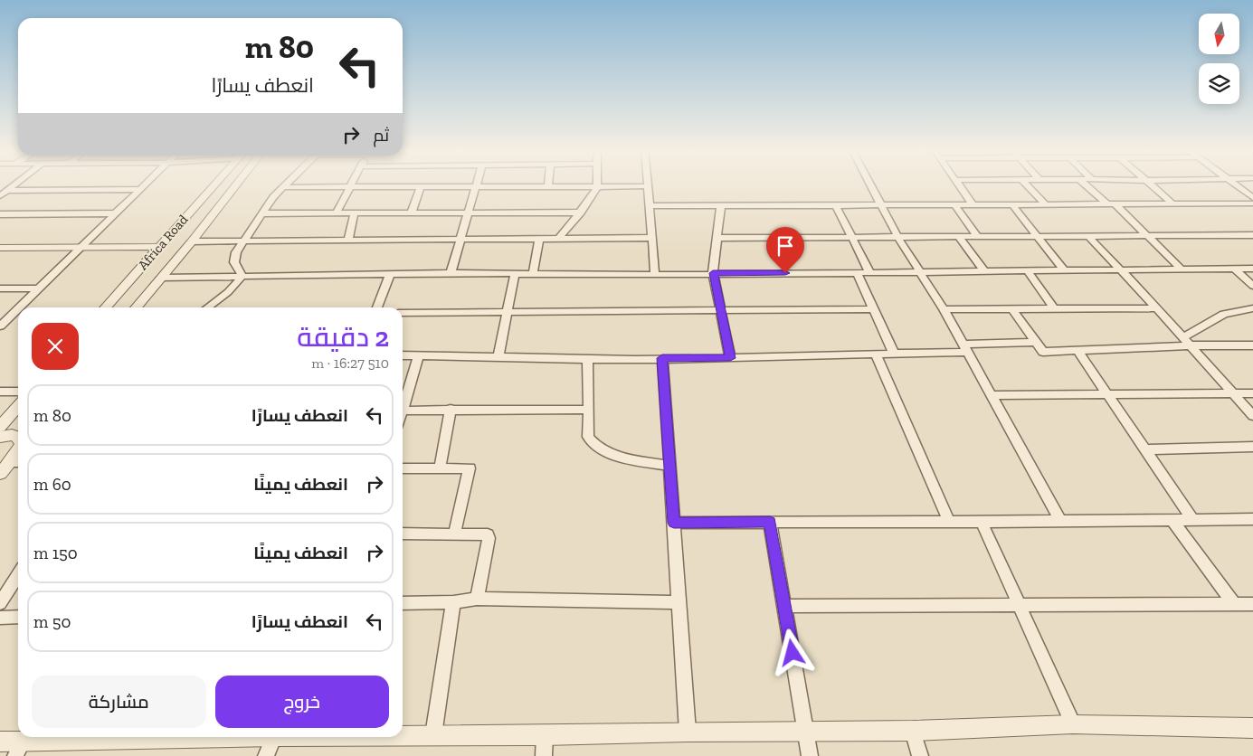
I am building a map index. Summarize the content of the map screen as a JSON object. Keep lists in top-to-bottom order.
{
  "streets": {
    "street": ["Africa Road"]
  },
  "north": "bottom",
  "page": {
    "turn": ["80 m", "انعطف يسارًا"],
    "then": "ثم",
    "heading": ["2 دقيقة", "510 m · 16:27"],
    "list": [
      {
        "name": "انعطف يسارًا",
        "value": "80 m"
      },
      {
        "name": "انعطف يمينًا",
        "value": "60 m"
      },
      {
        "name": "انعطف يمينًا",
        "value": "150 m"
      },
      {
        "name": "انعطف يسارًا",
        "value": "50 m"
      }
    ],
    "buttons": ["خروج", "مشاركة"]
  }
}
